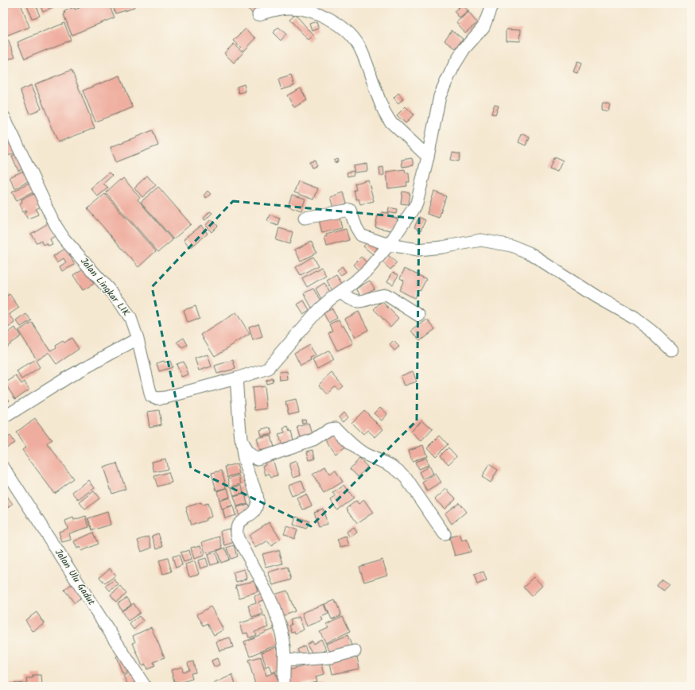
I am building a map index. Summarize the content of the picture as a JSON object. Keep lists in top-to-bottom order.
{
  "streets": {
    "street": ["Jalan Lingkar LIK", "Jalan Ulu Gadut"]
  }
}
